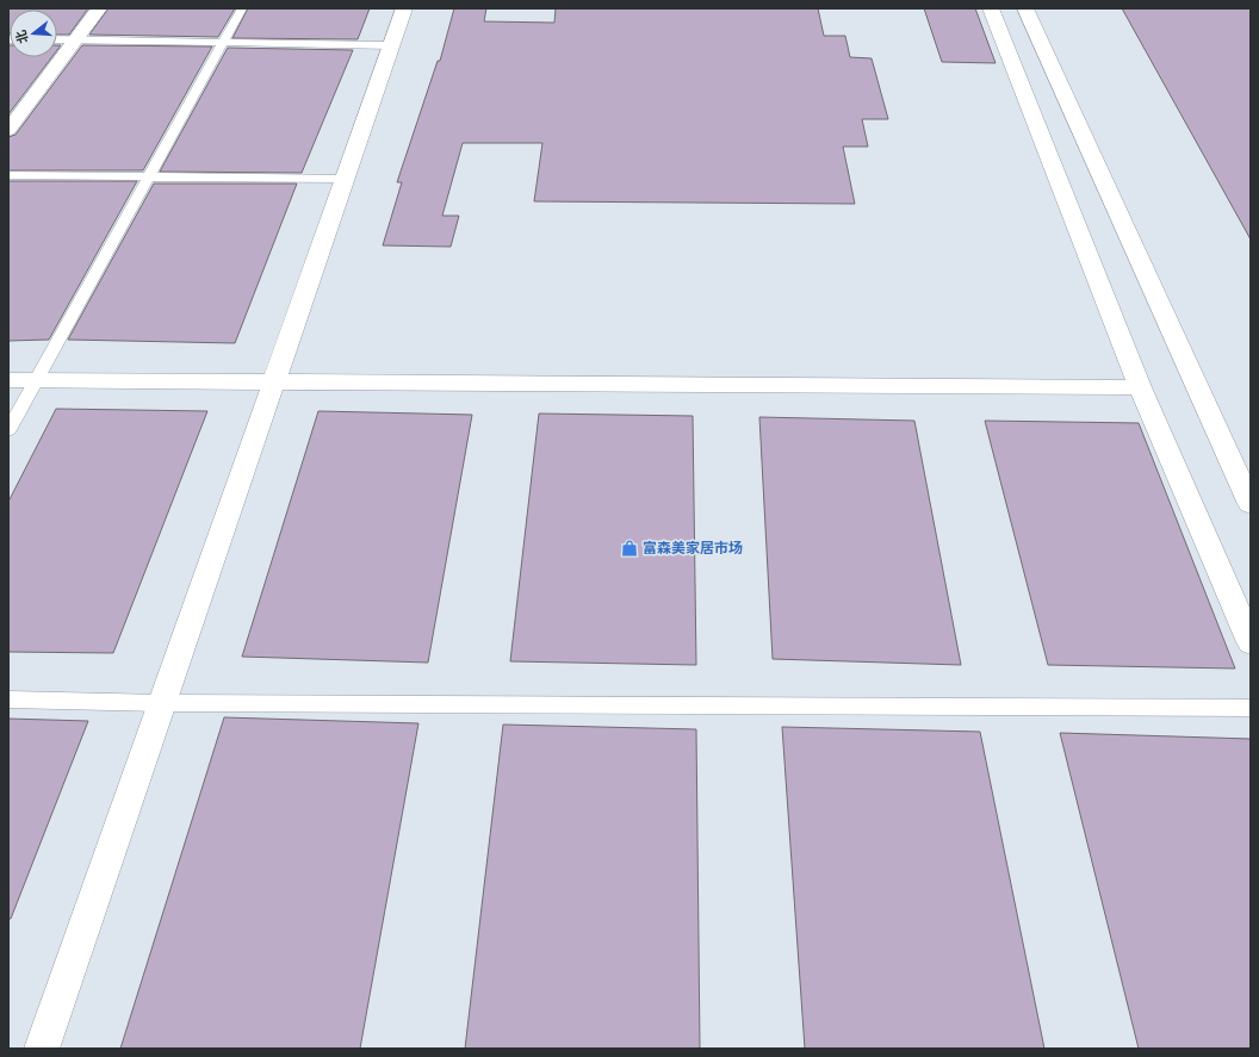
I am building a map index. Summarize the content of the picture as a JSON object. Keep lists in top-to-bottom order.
{
  "places": {
    "shop": ["富森美家居市场"]
  },
  "north": "left"
}
